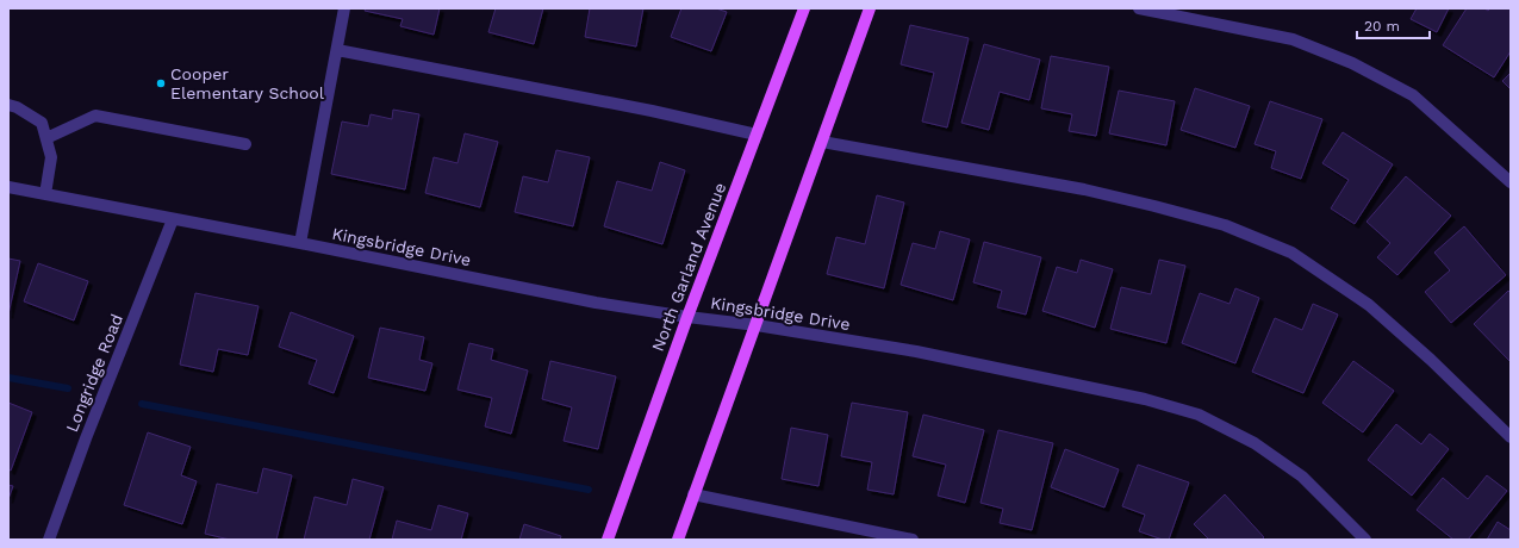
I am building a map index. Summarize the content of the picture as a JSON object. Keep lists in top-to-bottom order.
{
  "streets": {
    "main road": ["North Garland Avenue"],
    "street": ["Kingsbridge Drive", "Longridge Road"]
  },
  "crossings": [
    ["Kingsbridge Drive", "North Garland Avenue"],
    ["Kingsbridge Drive", "Longridge Road"]
  ],
  "places": ["Cooper Elementary School"],
  "scale_bar": "20 m"
}
